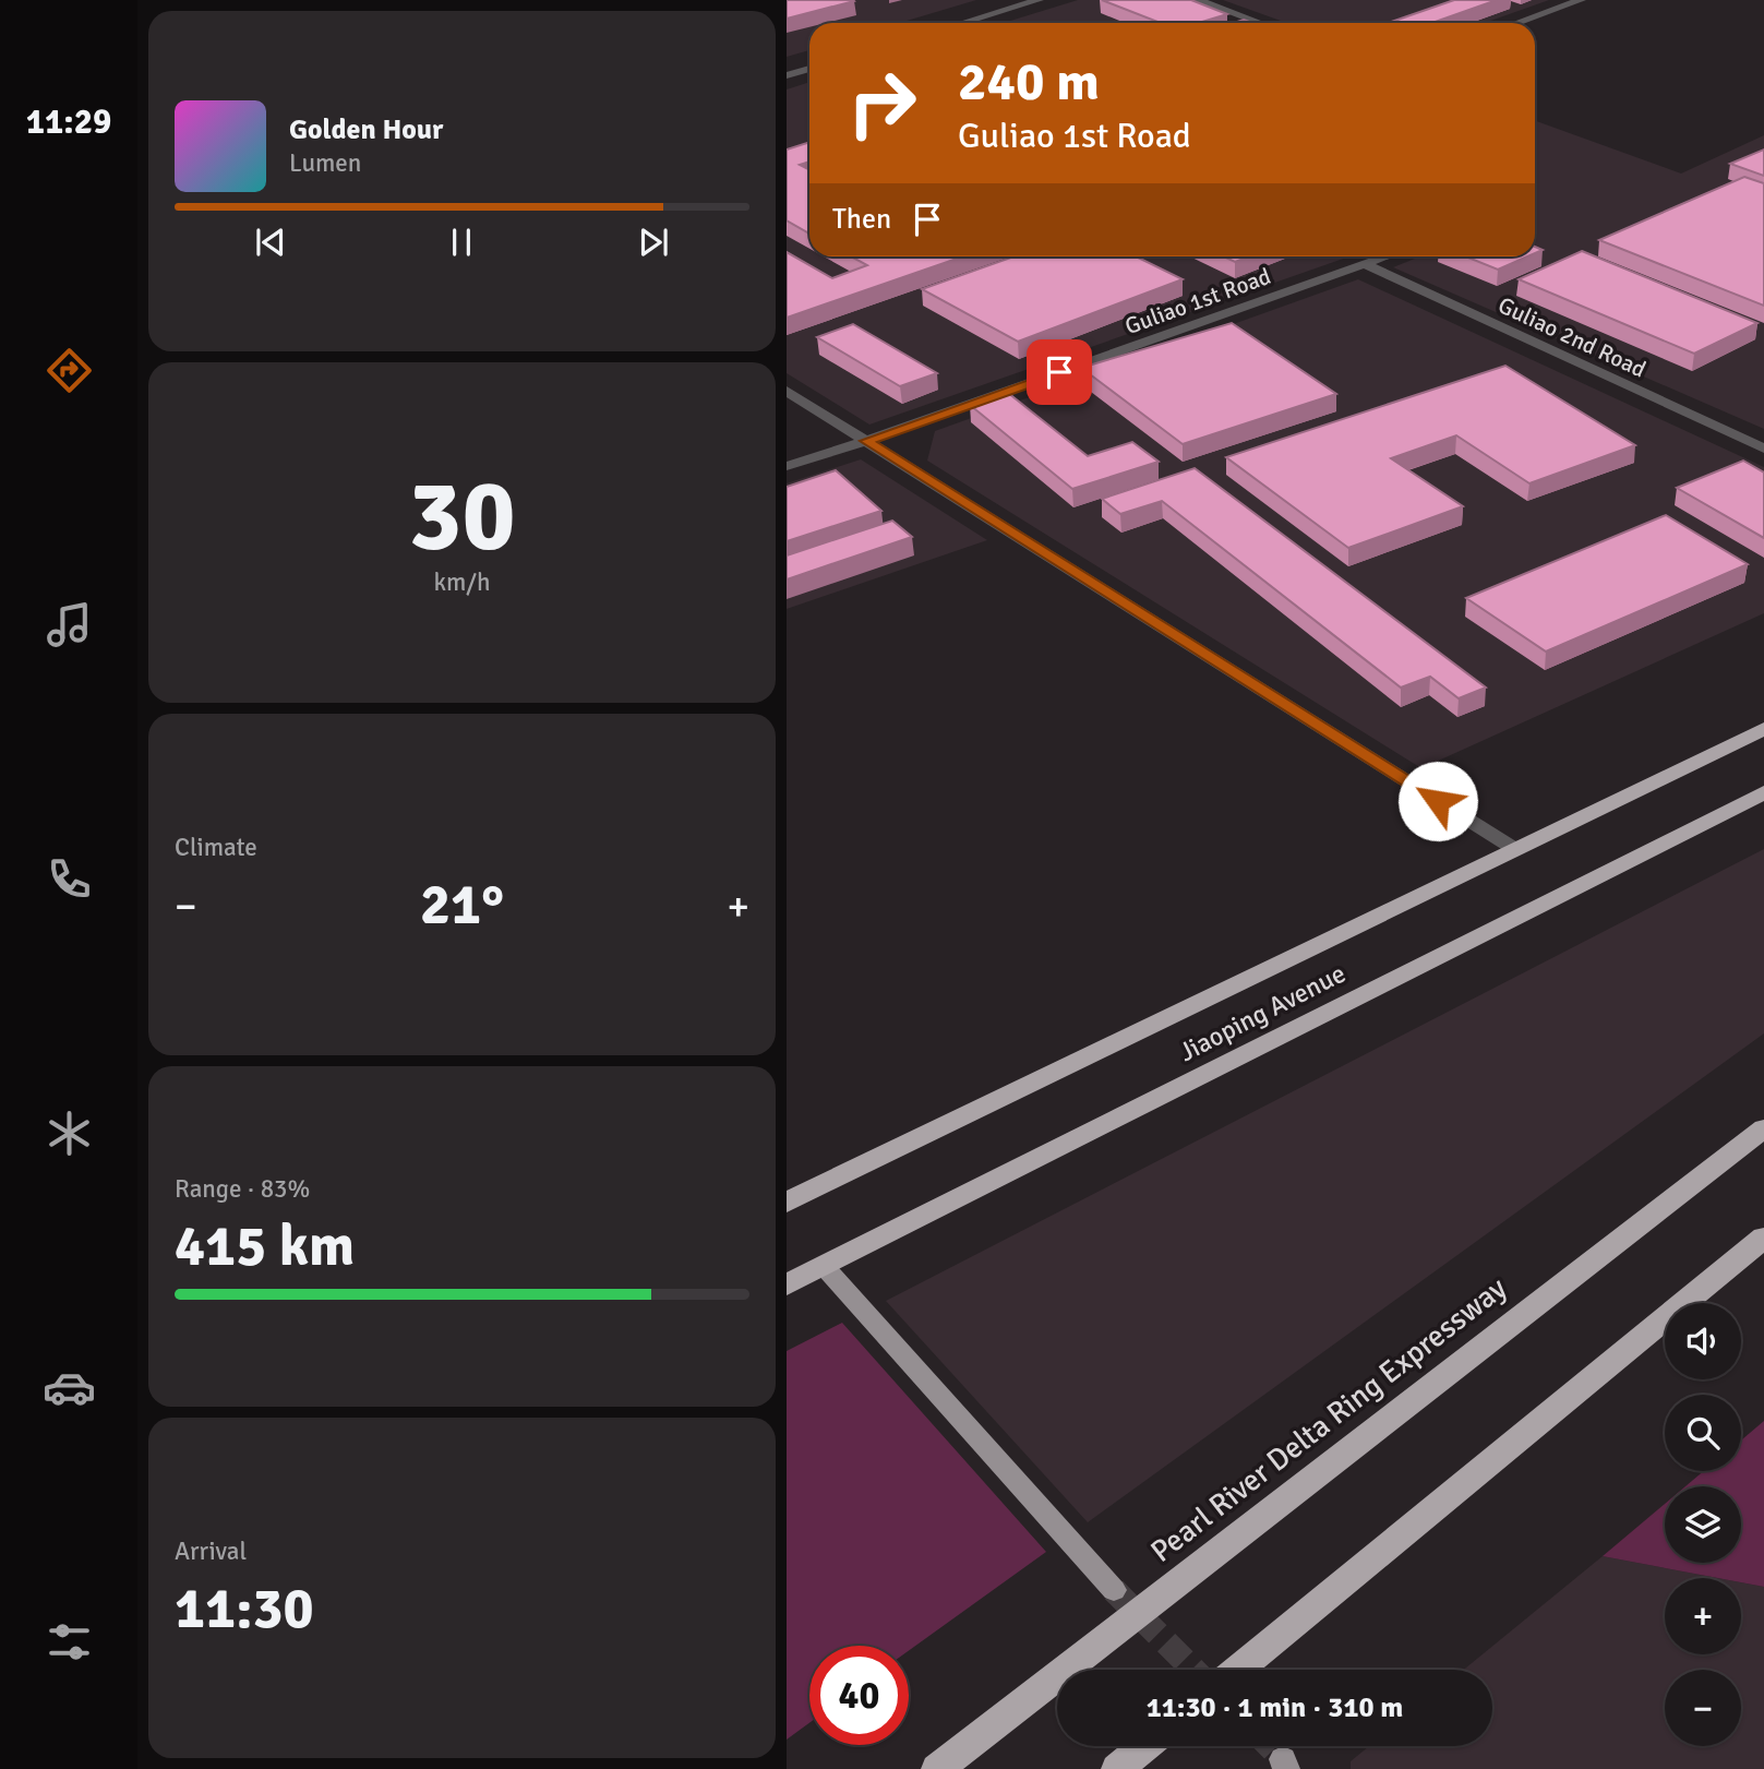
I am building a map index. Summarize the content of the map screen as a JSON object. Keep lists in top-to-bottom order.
{
  "streets": {
    "highway": ["Jiaoping Avenue", "Pearl River Delta Ring Expressway"],
    "street": ["Guliao 1st Road", "Guliao 2nd Road"]
  },
  "crossings": [
    ["Guliao 1st Road", "Guliao 2nd Road"]
  ],
  "page": {
    "tabs": "11:29",
    "turn": ["240 m", "Guliao 1st Road"],
    "song": ["Golden Hour", "Lumen"],
    "then": "Then",
    "tile": [
      ["30", "km/h"],
      "Climate",
      ["Range · 83%", "415 km"],
      ["Arrival", "11:30"]
    ],
    "heat": ["−", "21°", "+"],
    "map_buttons": ["+", "−"],
    "limit": "40",
    "trip": "11:30 · 1 min · 310 m"
  }
}
